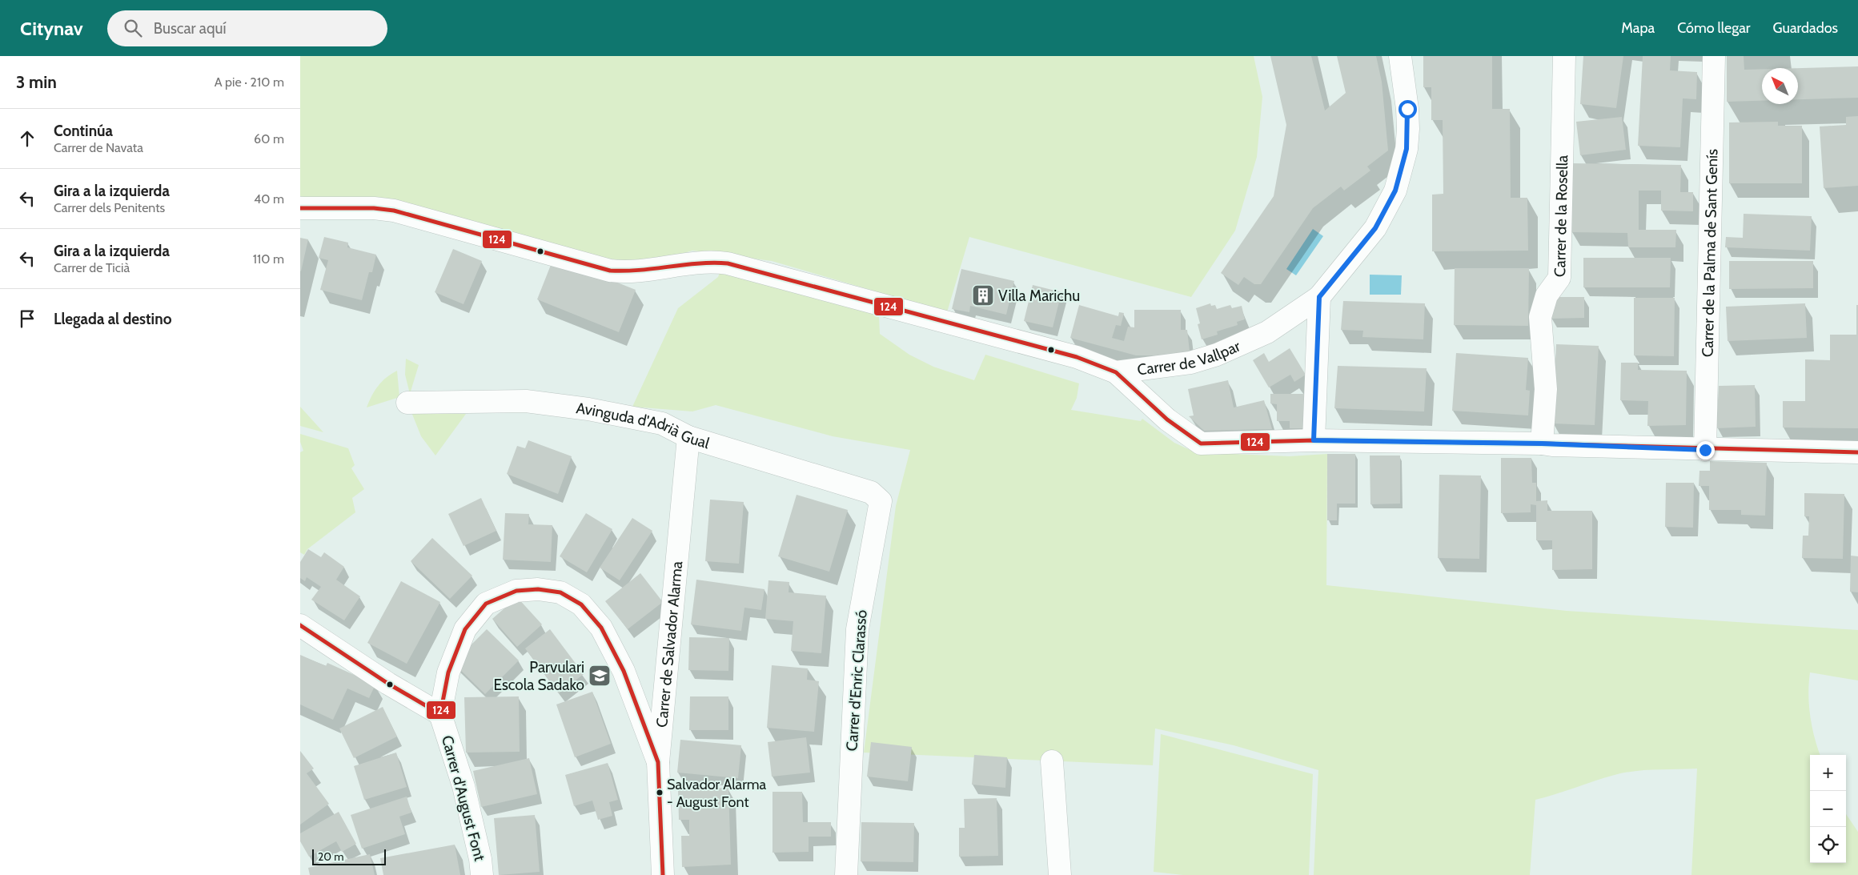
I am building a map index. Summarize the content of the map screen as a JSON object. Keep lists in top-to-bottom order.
{
  "streets": {
    "street": [
      "Carrer de la Rosella",
      "Carrer de la Palma de Sant Genís",
      "Carrer de Vallpar",
      "Avinguda d'Adrià Gual",
      "Carrer de Salvador Alarma",
      "Carrer d'Enric Clarassó",
      "Carrer d'August Font"
    ]
  },
  "crossings": [
    ["Avinguda d'Adrià Gual", "Carrer de Salvador Alarma"],
    ["Avinguda d'Adrià Gual", "Carrer d'Enric Clarassó"],
    ["Carrer de Salvador Alarma", "Carrer d'August Font"]
  ],
  "places": {
    "building": ["Villa Marichu"],
    "school or university": ["Parvulari Escola Sadako"],
    "other": ["Salvador Alarma - August Font"]
  },
  "lines": ["transit line 124"],
  "scale_bar": "20 m",
  "north": "top left",
  "page": {
    "header": "Citynav",
    "search": "Buscar aquí",
    "nav": ["Mapa", "Cómo llegar", "Guardados"],
    "heading": ["3 min", "A pie · 210 m"],
    "list": [
      ["Continúa", "Carrer de Navata", "60 m"],
      ["Gira a la izquierda", "Carrer dels Penitents", "40 m"],
      ["Gira a la izquierda", "Carrer de Ticià", "110 m"],
      "Llegada al destino"
    ],
    "map_buttons": ["+", "−"],
    "scale": "20 m"
  }
}
